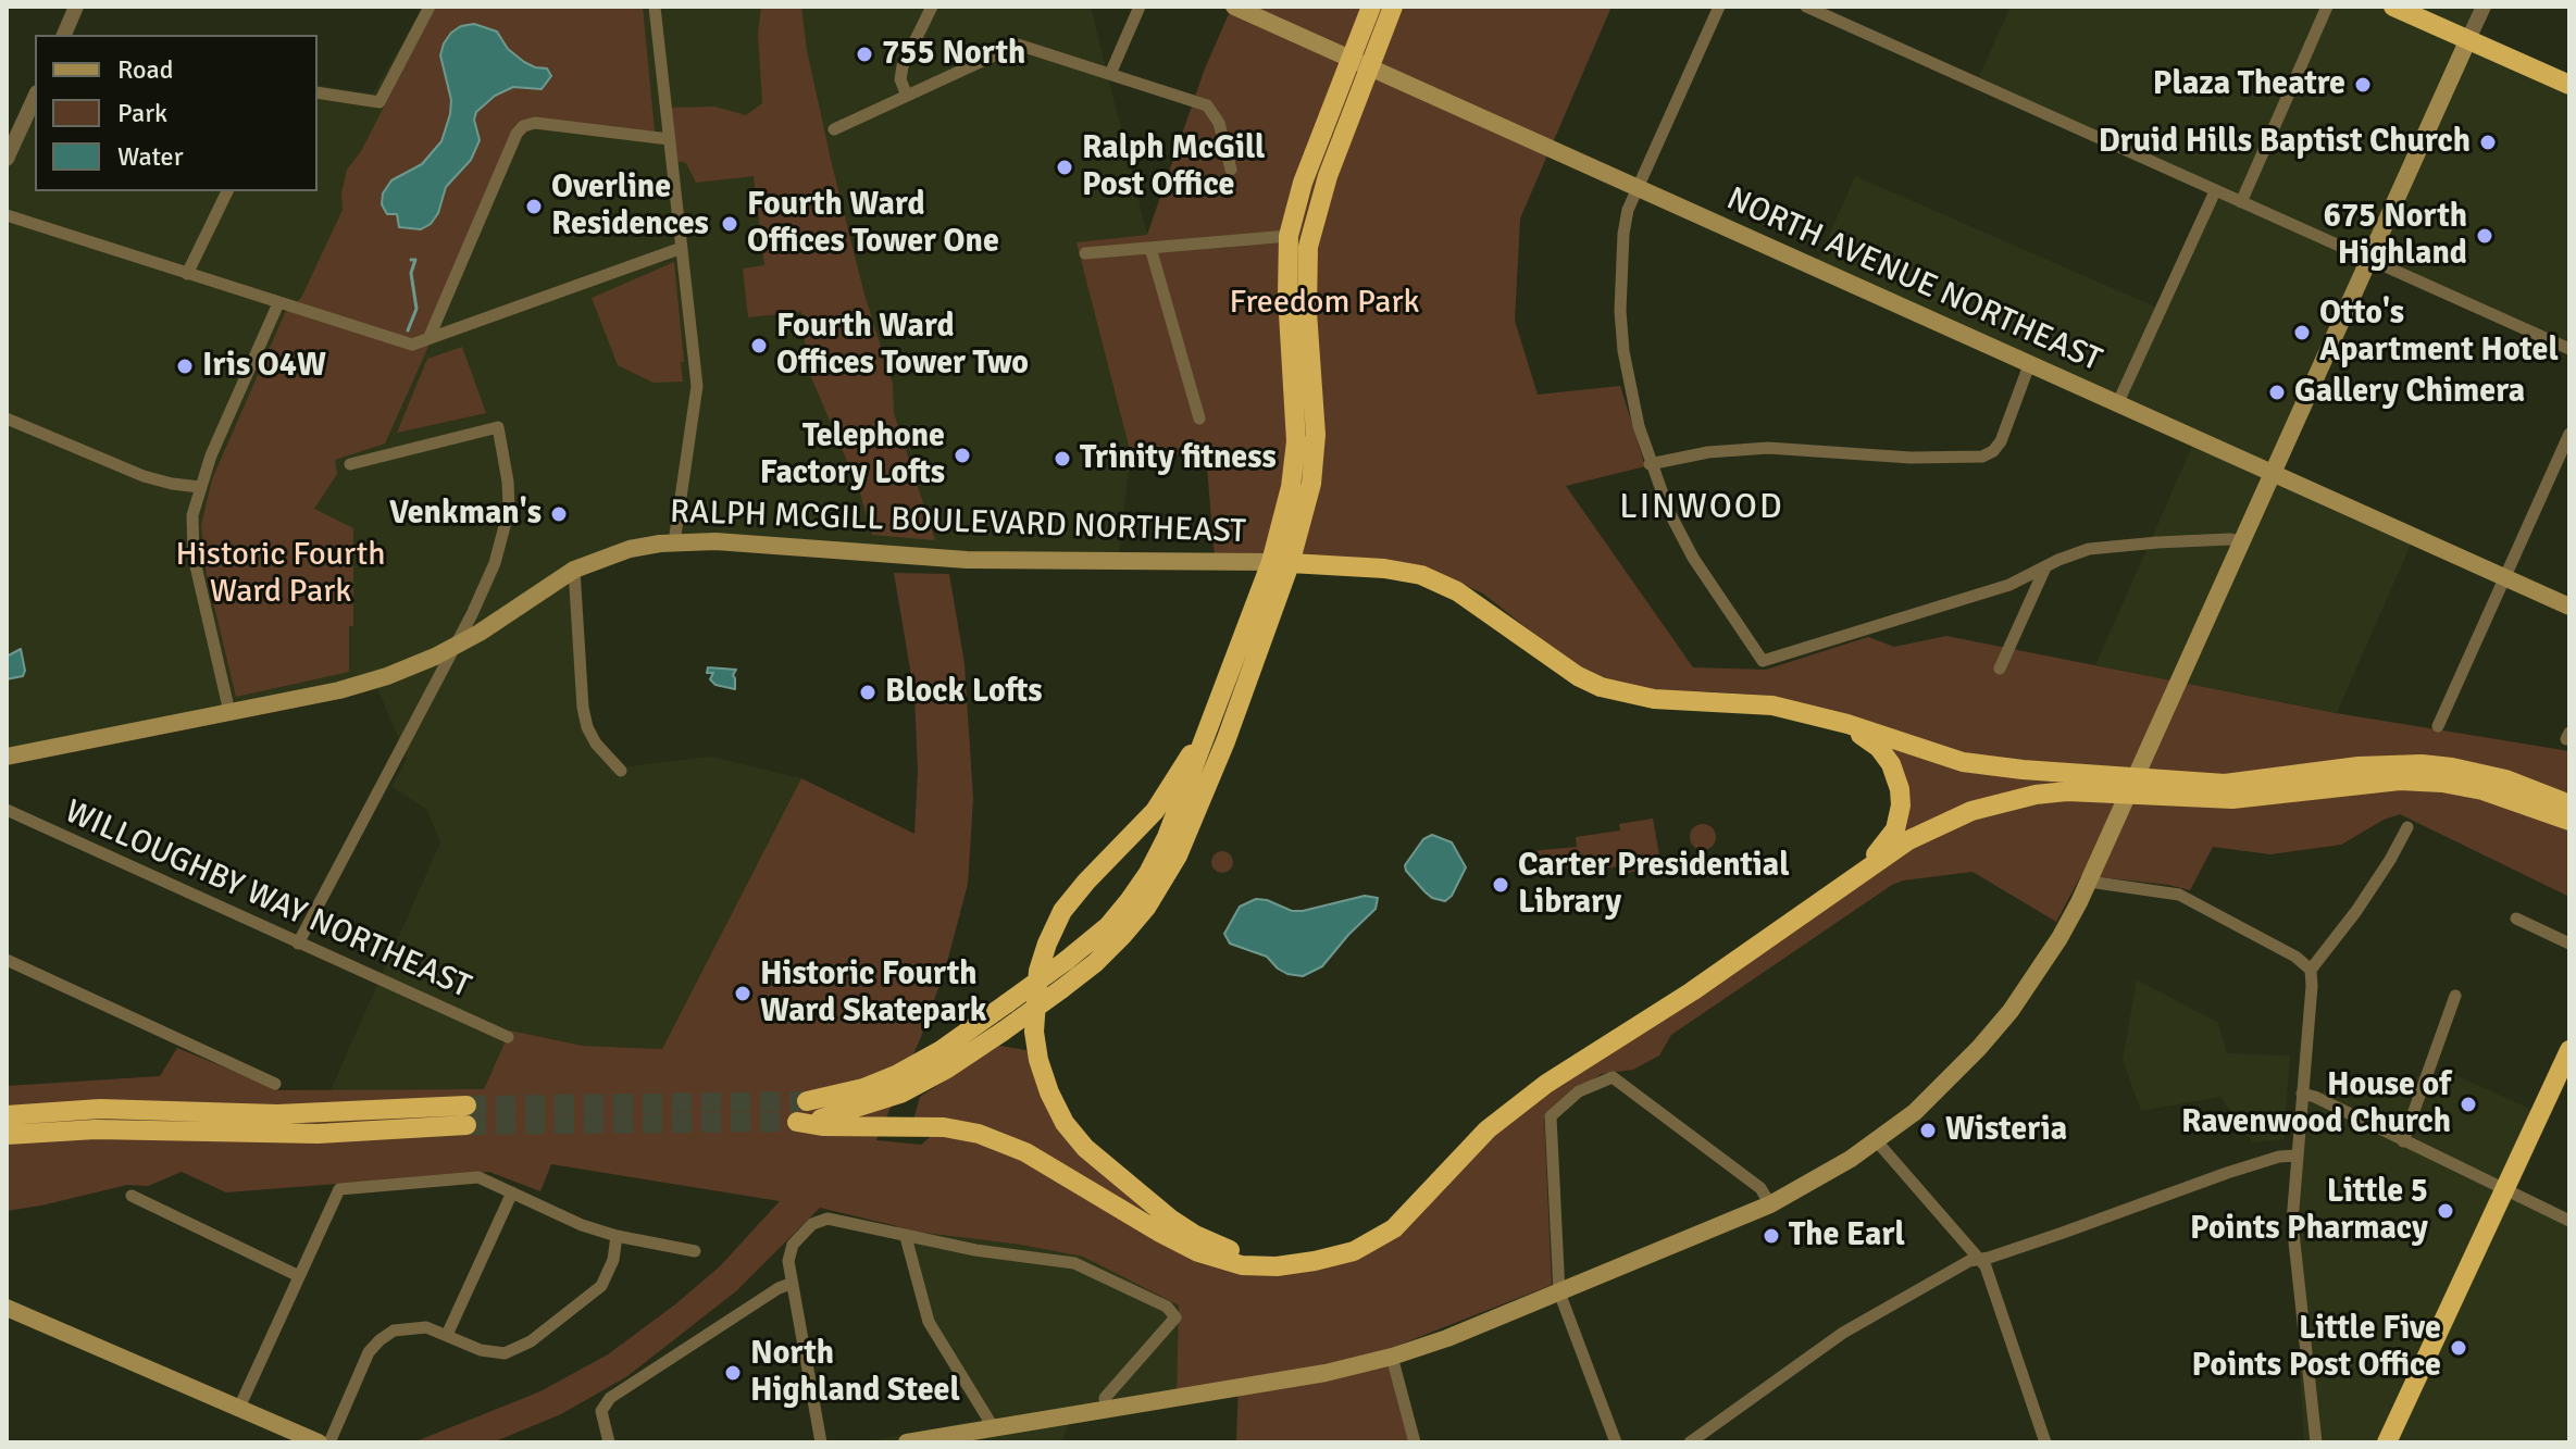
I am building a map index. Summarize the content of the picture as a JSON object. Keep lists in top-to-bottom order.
{
  "streets": {
    "main road": ["NORTH AVENUE NORTHEAST", "RALPH MCGILL BOULEVARD NORTHEAST"],
    "street": ["WILLOUGHBY WAY NORTHEAST"]
  },
  "districts": ["LINWOOD"],
  "parks": ["Freedom Park", "Historic Fourth Ward Park"],
  "places": [
    "755 North",
    "Plaza Theatre",
    "Druid Hills Baptist Church",
    "Ralph McGill Post Office",
    "Overline Residences",
    "Fourth Ward Offices Tower One",
    "675 North Highland",
    "Otto's Apartment Hotel",
    "Fourth Ward Offices Tower Two",
    "Iris O4W",
    "Gallery Chimera",
    "Telephone Factory Lofts",
    "Trinity fitness",
    "Venkman's",
    "Block Lofts",
    "Carter Presidential Library",
    "Historic Fourth Ward Skatepark",
    "House of Ravenwood Church",
    "Wisteria",
    "Little 5 Points Pharmacy",
    "The Earl",
    "Little Five Points Post Office",
    "North Highland Steel"
  ],
  "legend": ["Road", "Park", "Water"]
}
